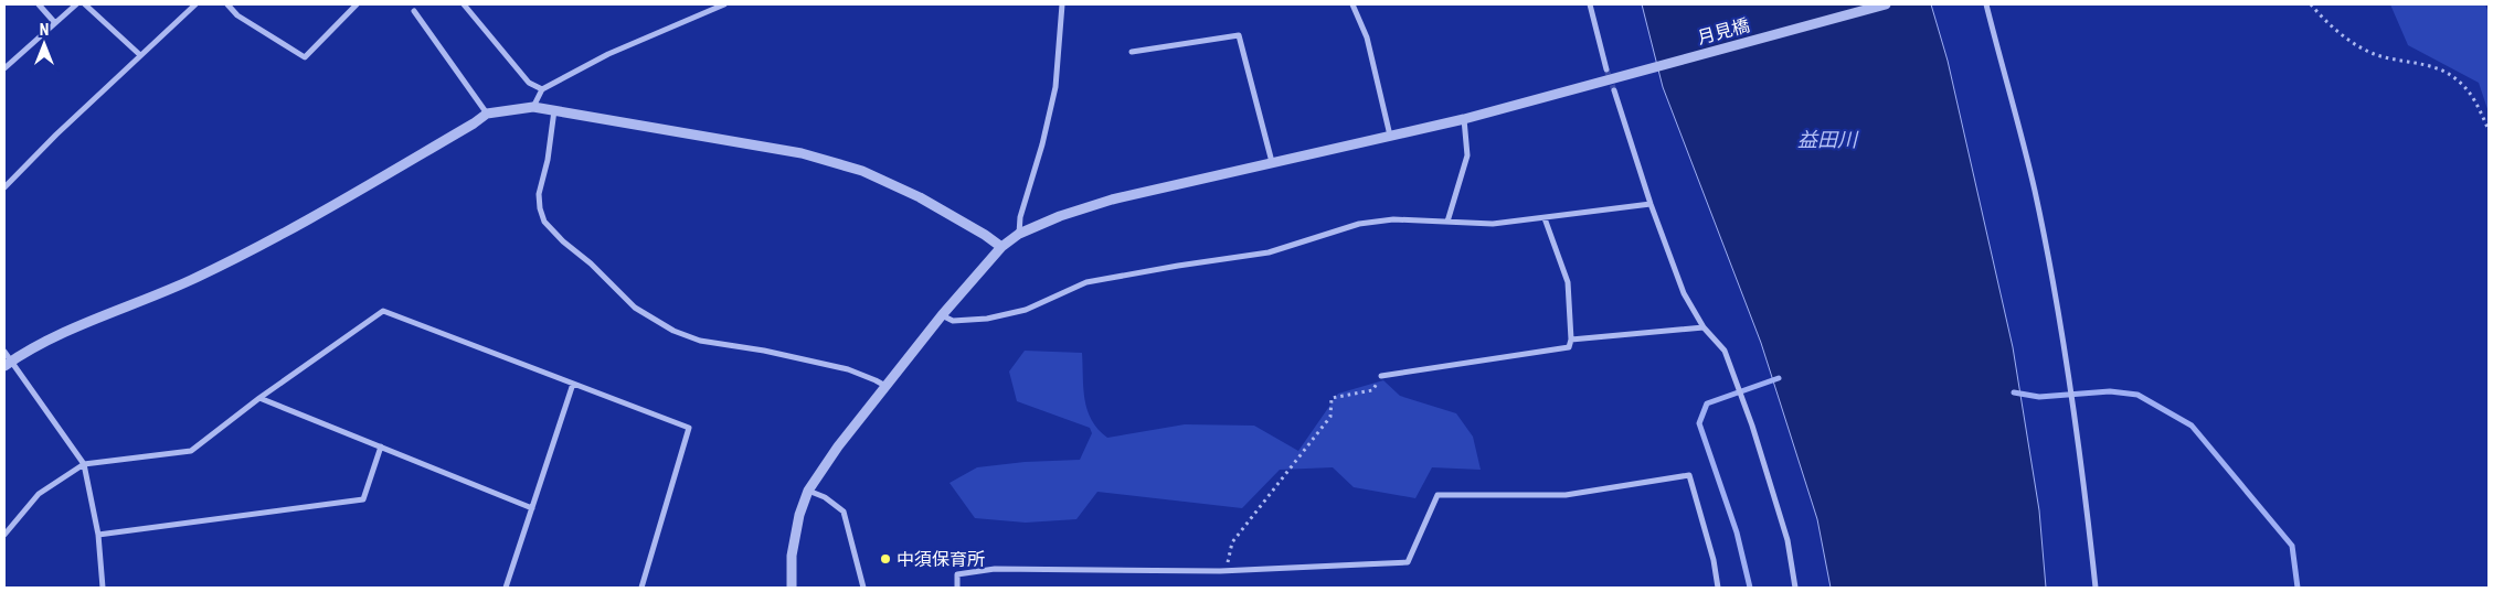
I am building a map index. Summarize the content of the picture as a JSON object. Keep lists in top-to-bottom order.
{
  "streets": {
    "street": ["月見橋"]
  },
  "water": ["益田川"],
  "places": ["中須保育所"],
  "north": "top"
}
